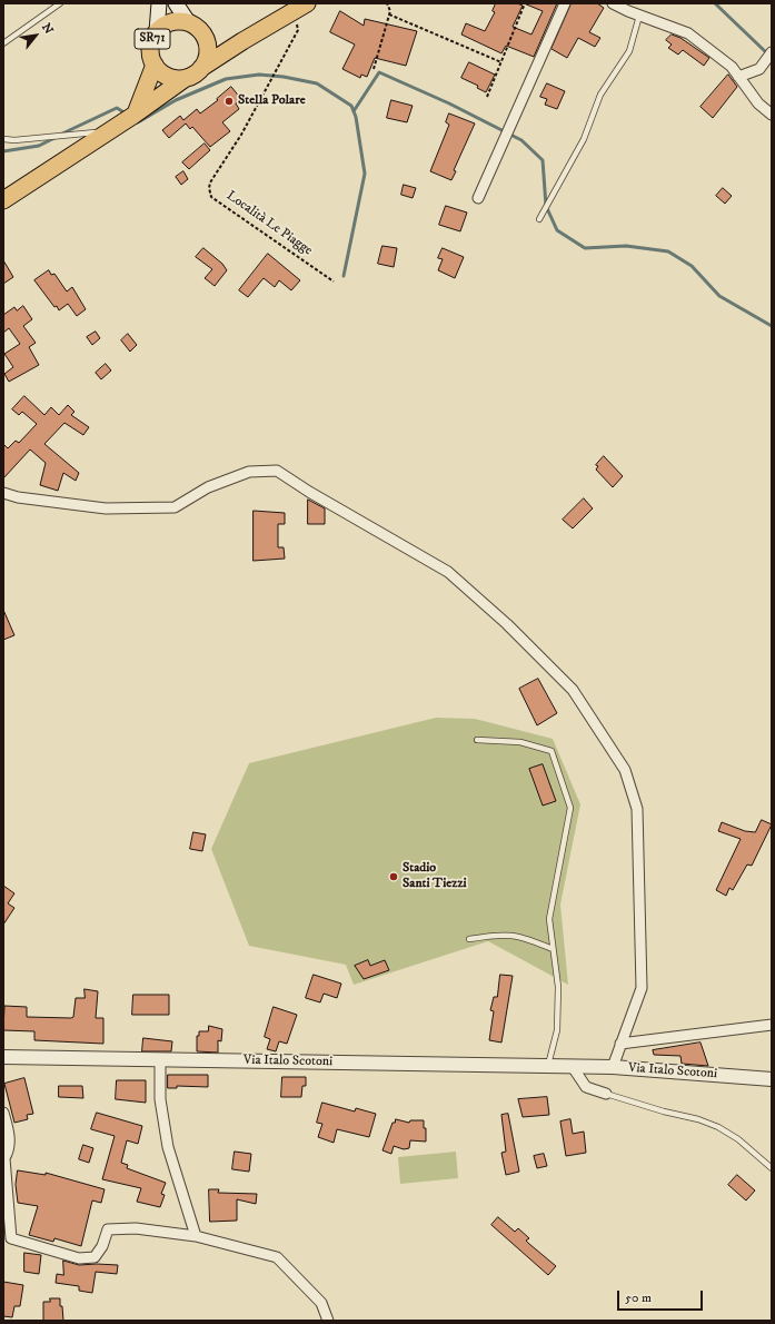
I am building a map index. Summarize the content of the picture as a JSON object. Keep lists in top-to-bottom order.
{
  "streets": {
    "main road": ["SR71"],
    "street": ["Via Italo Scotoni"],
    "path": ["Località Le Piagge"]
  },
  "places": ["Stella Polare", "Stadio Santi Tiezzi"],
  "scale_bar": "50 m",
  "north": "top right"
}
